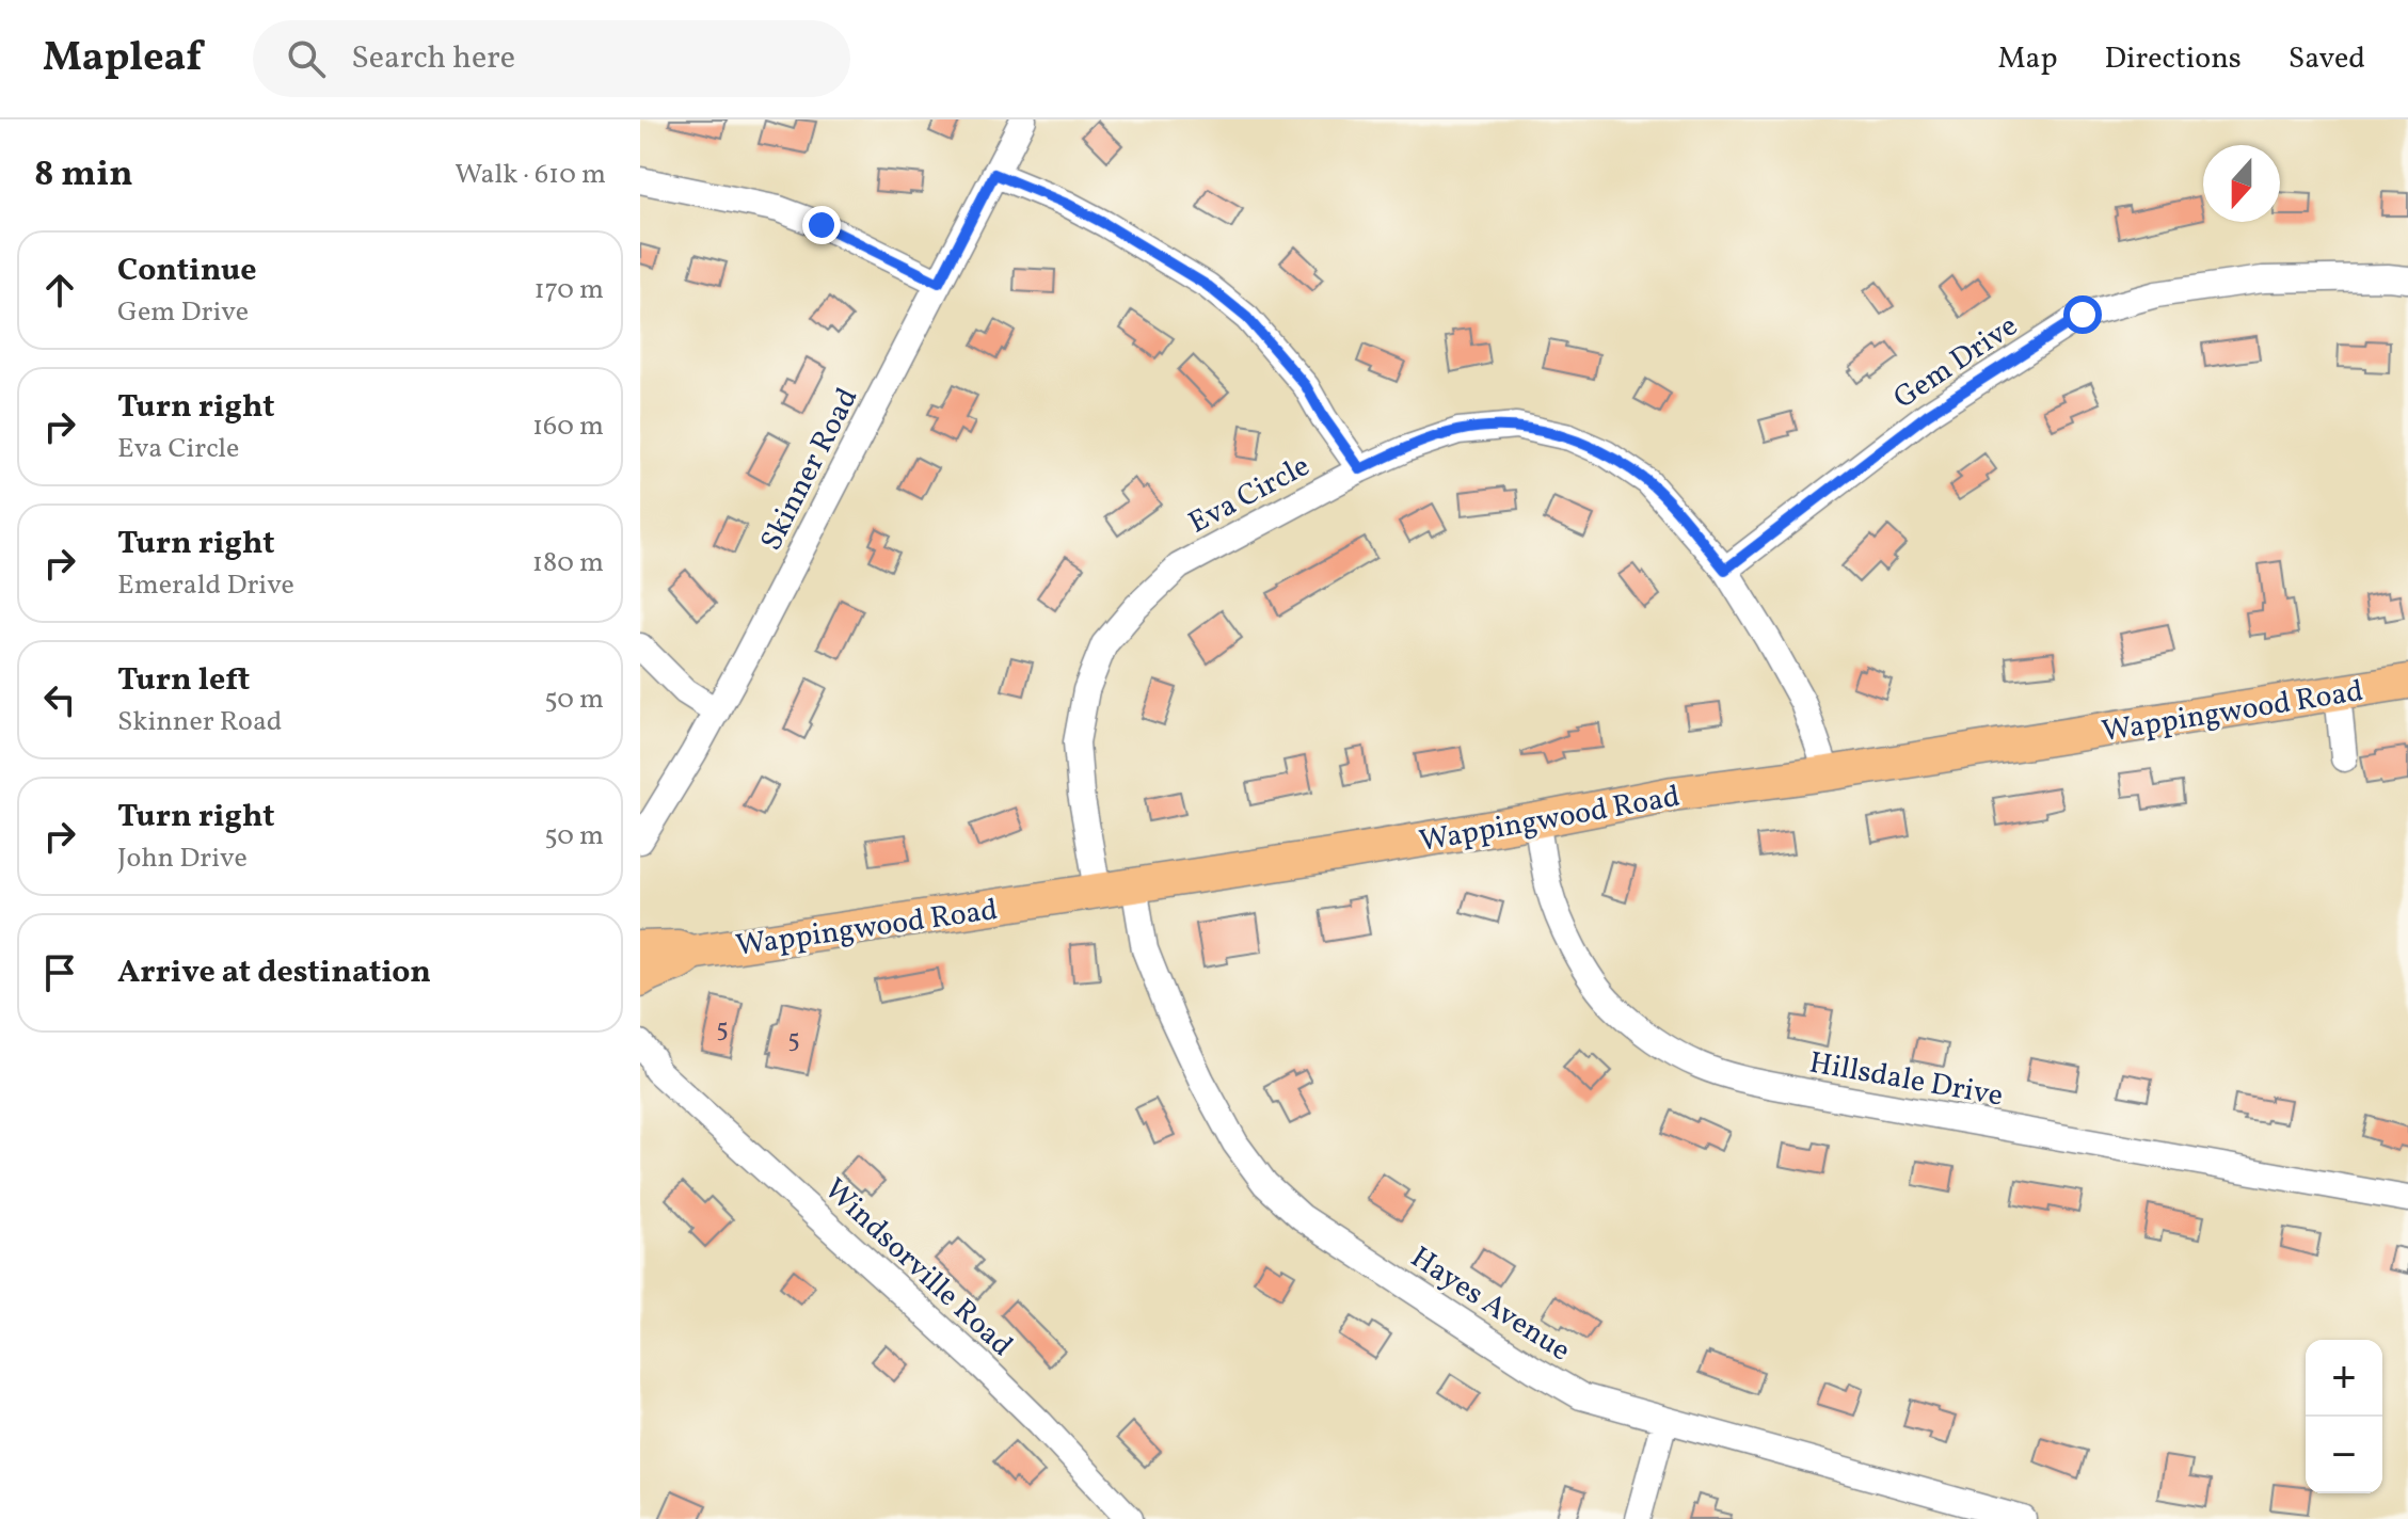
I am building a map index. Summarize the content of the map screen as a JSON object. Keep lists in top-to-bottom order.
{
  "streets": {
    "main road": ["Wappingwood Road"],
    "street": [
      "Gem Drive",
      "Skinner Road",
      "Eva Circle",
      "Hillsdale Drive",
      "Windsorville Road",
      "Hayes Avenue"
    ]
  },
  "crossings": [
    ["Gem Drive", "Eva Circle"],
    ["Eva Circle", "Wappingwood Road"],
    ["Wappingwood Road", "Hillsdale Drive"],
    ["Wappingwood Road", "Hayes Avenue"]
  ],
  "house_numbers": ["5", "5"],
  "north": "bottom",
  "page": {
    "header": "Mapleaf",
    "search": "Search here",
    "nav": ["Map", "Directions", "Saved"],
    "heading": ["8 min", "Walk · 610 m"],
    "list": [
      ["Continue", "Gem Drive", "170 m"],
      ["Turn right", "Eva Circle", "160 m"],
      ["Turn right", "Emerald Drive", "180 m"],
      ["Turn left", "Skinner Road", "50 m"],
      ["Turn right", "John Drive", "50 m"],
      "Arrive at destination"
    ],
    "map_buttons": ["+", "−"]
  }
}
